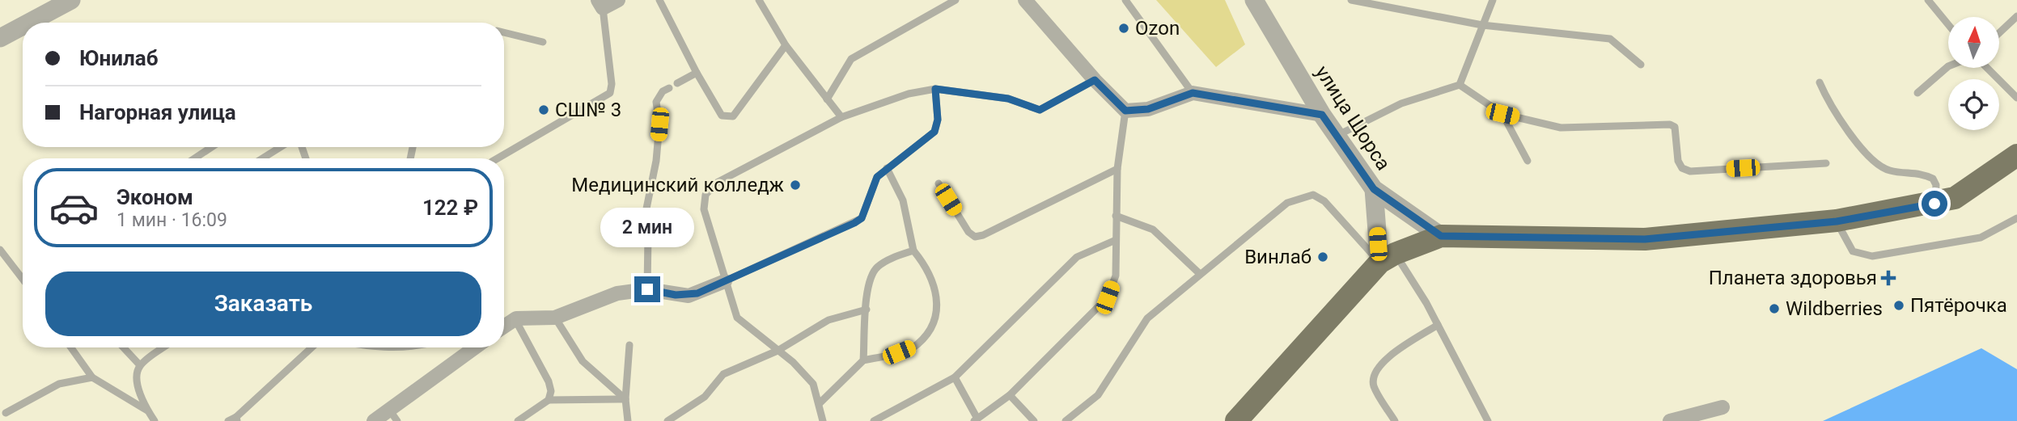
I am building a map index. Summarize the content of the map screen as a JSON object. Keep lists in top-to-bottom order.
{
  "streets": {
    "street": ["улица Щорса"]
  },
  "places": {
    "other": [
      "Ozon",
      "СШ№ 3",
      "Медицинский колледж",
      "Винлаб",
      "Пятёрочка",
      "Wildberries"
    ],
    "health": ["Планета здоровья"]
  },
  "north": "top",
  "page": {
    "banner": ["Юнилаб", "Нагорная улица"],
    "list": [
      {
        "name": "Эконом",
        "note": "1 мин · 16:09",
        "value": "122 ₽"
      }
    ],
    "bubble": "2 мин",
    "buttons": "Заказать"
  }
}
